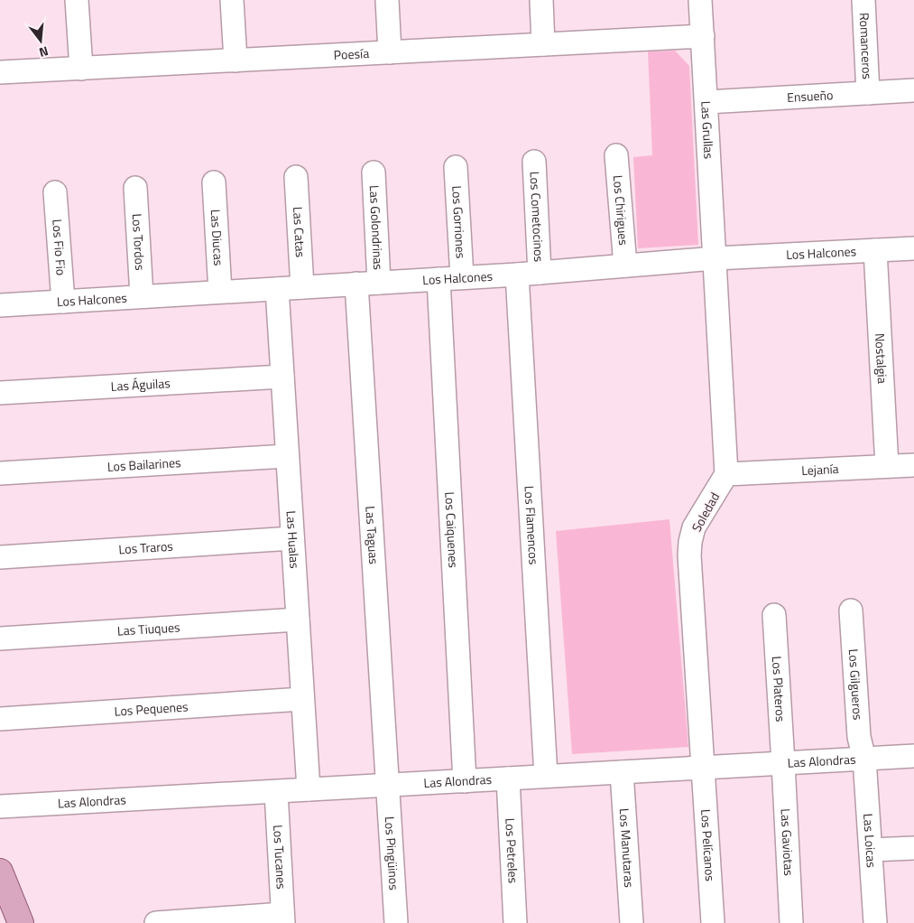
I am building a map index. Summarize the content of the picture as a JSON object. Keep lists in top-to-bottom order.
{
  "streets": {
    "street": [
      "Romanceros",
      "Poesía",
      "Ensueño",
      "Las Grullas",
      "Los Chirigues",
      "Los Cometocinos",
      "Los Gorriones",
      "Las Golondrinas",
      "Las Catas",
      "Las Diucas",
      "Los Tordos",
      "Los Fio Fio",
      "Los Halcones",
      "Nostalgia",
      "Las Águilas",
      "Los Bailarines",
      "Lejanía",
      "Soledad",
      "Los Flamencos",
      "Los Caiquenes",
      "Las Taguas",
      "Las Hualas",
      "Los Traros",
      "Las Tiuques",
      "Los Gilgueros",
      "Los Plateros",
      "Los Pequenes",
      "Las Alondras",
      "Las Loicas",
      "Las Gaviotas",
      "Los Pelícanos",
      "Los Manutaras",
      "Los Petreles",
      "Los Pingüinos",
      "Los Tucanes"
    ]
  },
  "crossings": [
    ["Romanceros", "Ensueño"],
    ["Poesía", "Las Grullas"],
    ["Ensueño", "Las Grullas"],
    ["Las Grullas", "Los Halcones"],
    ["Los Chirigues", "Los Halcones"],
    ["Los Cometocinos", "Los Halcones"],
    ["Los Gorriones", "Los Halcones"],
    ["Las Golondrinas", "Los Halcones"],
    ["Las Catas", "Los Halcones"],
    ["Las Diucas", "Los Halcones"],
    ["Los Tordos", "Los Halcones"],
    ["Los Fio Fio", "Los Halcones"],
    ["Los Halcones", "Nostalgia"],
    ["Los Halcones", "Los Flamencos"],
    ["Los Halcones", "Los Caiquenes"],
    ["Los Halcones", "Las Taguas"],
    ["Los Halcones", "Las Hualas"],
    ["Nostalgia", "Lejanía"],
    ["Las Águilas", "Las Hualas"],
    ["Los Bailarines", "Las Hualas"],
    ["Lejanía", "Soledad"],
    ["Soledad", "Las Alondras"],
    ["Soledad", "Los Pelícanos"],
    ["Los Flamencos", "Las Alondras"],
    ["Los Caiquenes", "Las Alondras"],
    ["Las Taguas", "Las Alondras"],
    ["Las Taguas", "Los Pingüinos"],
    ["Las Hualas", "Los Traros"],
    ["Las Hualas", "Las Tiuques"],
    ["Las Hualas", "Los Pequenes"],
    ["Las Hualas", "Las Alondras"],
    ["Los Gilgueros", "Las Alondras"],
    ["Los Gilgueros", "Las Loicas"],
    ["Los Plateros", "Las Alondras"],
    ["Los Plateros", "Las Gaviotas"],
    ["Las Alondras", "Las Loicas"],
    ["Las Alondras", "Las Gaviotas"],
    ["Las Alondras", "Los Pelícanos"],
    ["Las Alondras", "Los Manutaras"],
    ["Las Alondras", "Los Petreles"],
    ["Las Alondras", "Los Pingüinos"],
    ["Las Alondras", "Los Tucanes"]
  ],
  "north": "bottom"
}
